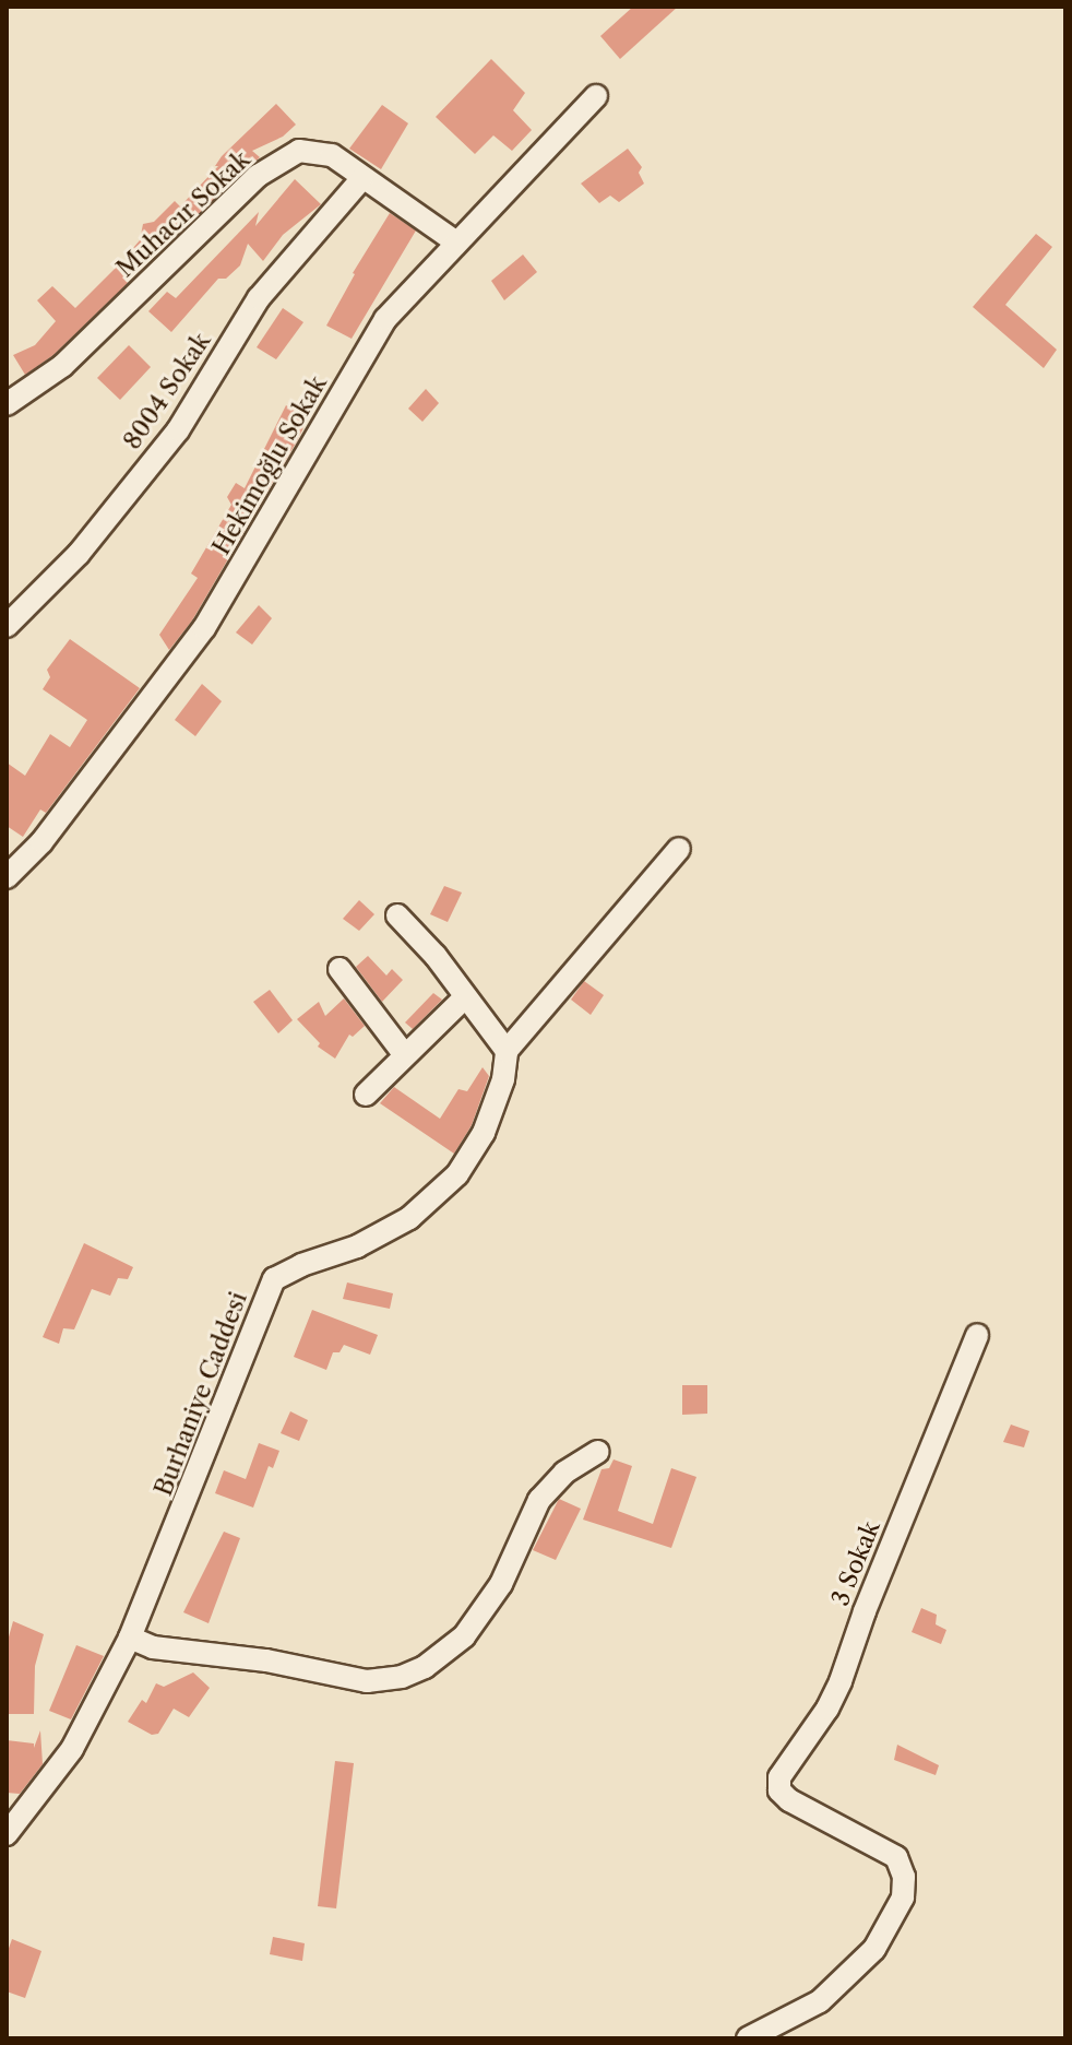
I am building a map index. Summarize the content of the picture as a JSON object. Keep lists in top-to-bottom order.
{
  "streets": {
    "street": [
      "Muhacır Sokak",
      "8004 Sokak",
      "Hekimoğlu Sokak",
      "Burhaniye Caddesi",
      "3 Sokak"
    ]
  },
  "crossings": [
    ["Muhacır Sokak", "8004 Sokak"],
    ["Muhacır Sokak", "Hekimoğlu Sokak"]
  ]
}
